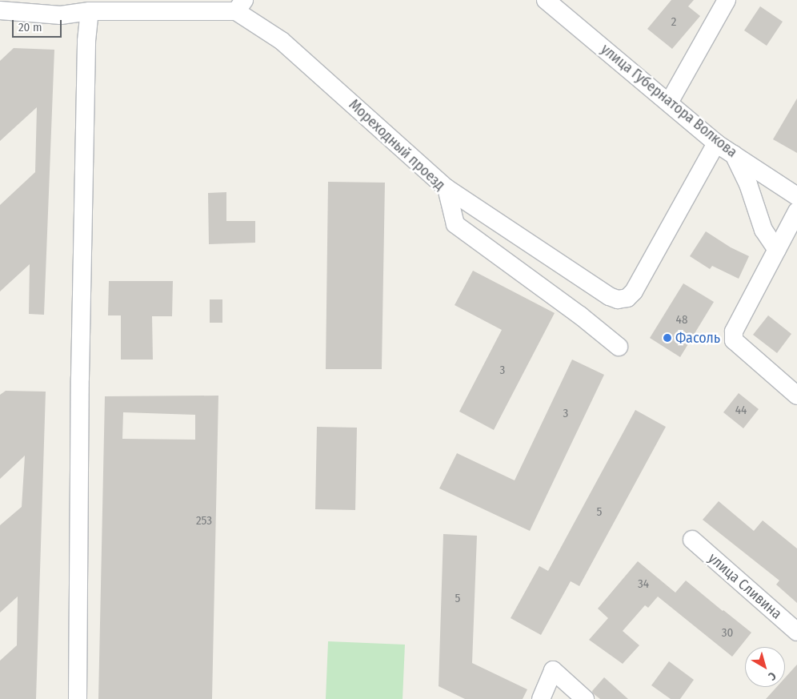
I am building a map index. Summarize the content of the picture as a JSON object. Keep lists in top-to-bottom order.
{
  "streets": {
    "street": ["улица Губернатора Волкова", "Мореходный проезд", "улица Сливина"]
  },
  "places": ["Фасоль"],
  "house_numbers": [
    "2",
    "48",
    "3",
    "44",
    "3",
    "5",
    "253",
    "34",
    "5",
    "30"
  ],
  "scale_bar": "20 m",
  "north": "bottom right"
}
